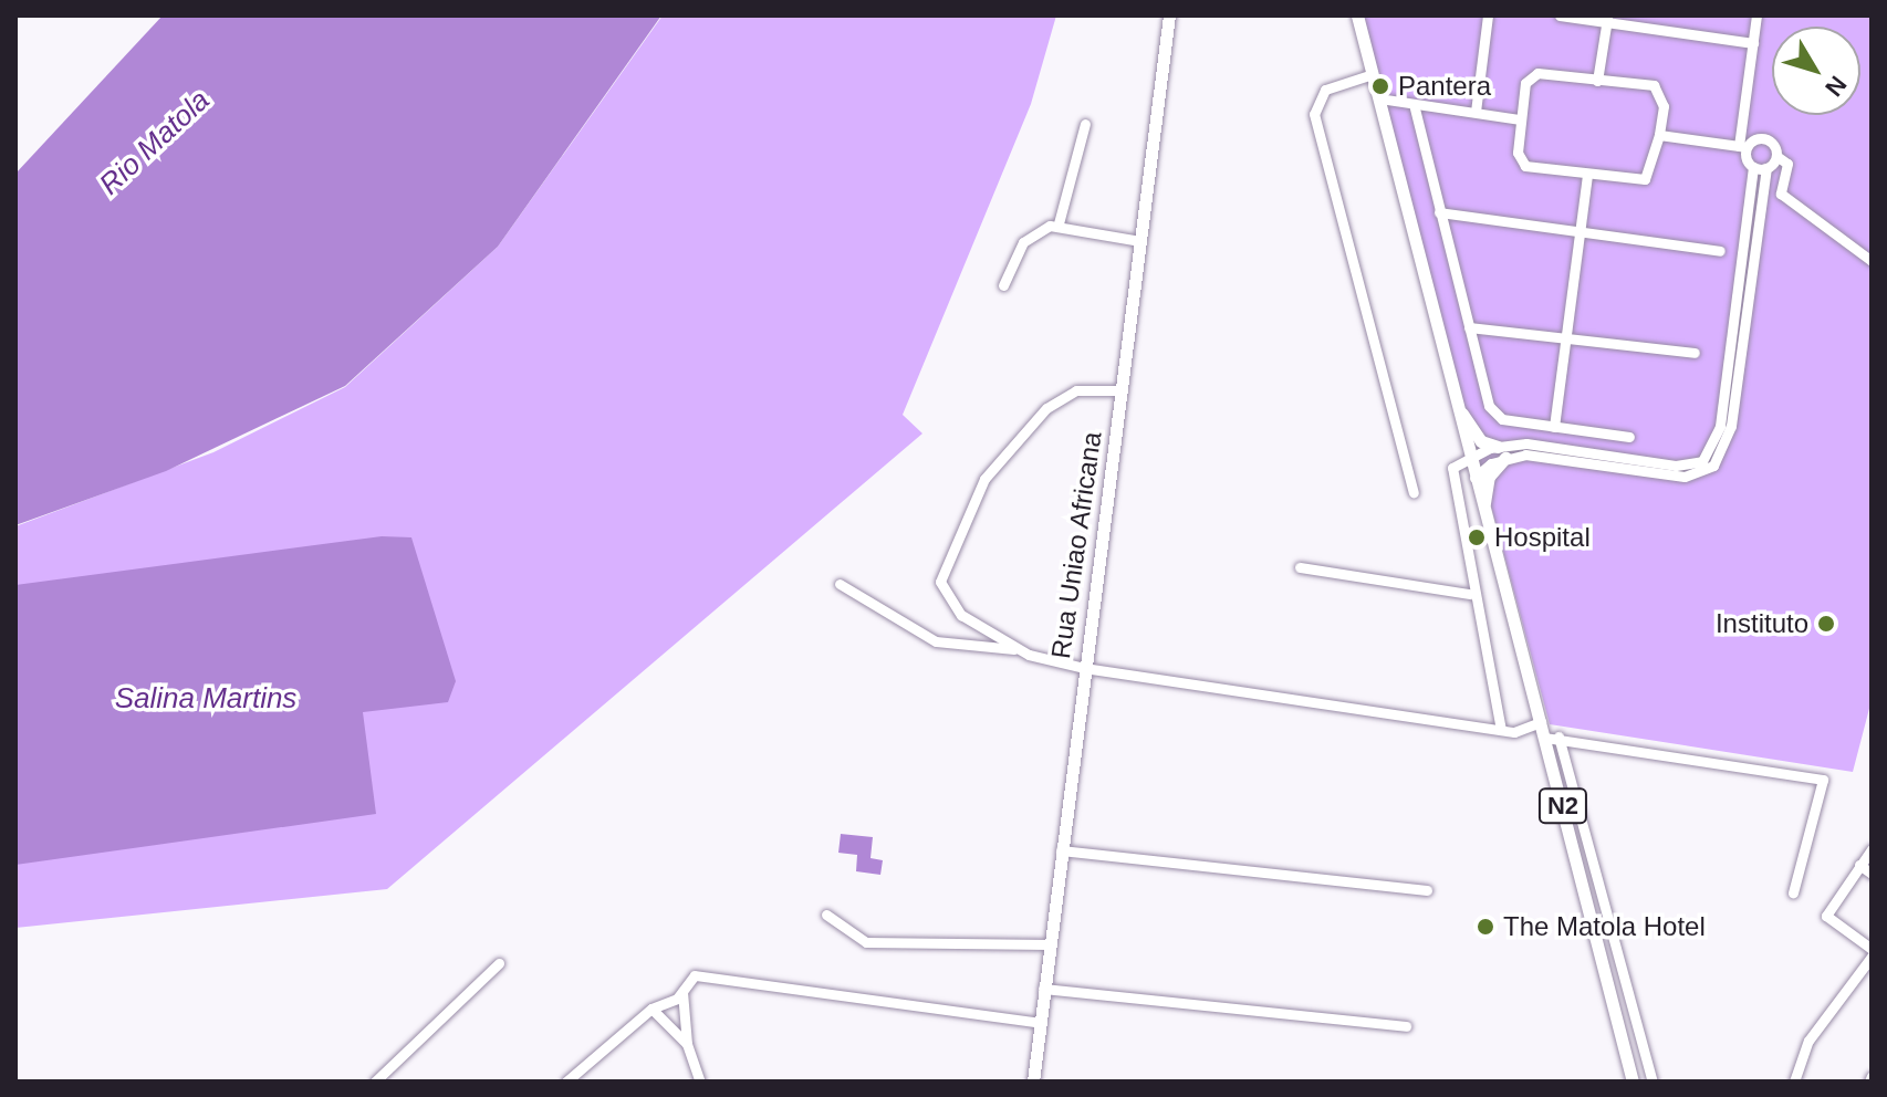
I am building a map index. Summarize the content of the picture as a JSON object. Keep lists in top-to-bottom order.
{
  "streets": {
    "main road": ["Rua Uniao Africana", "N2"]
  },
  "water": ["Rio Matola", "Salina Martins"],
  "places": [
    "Pantera",
    "Hospital",
    "Instituto",
    "The Matola Hotel"
  ],
  "north": "bottom right"
}
